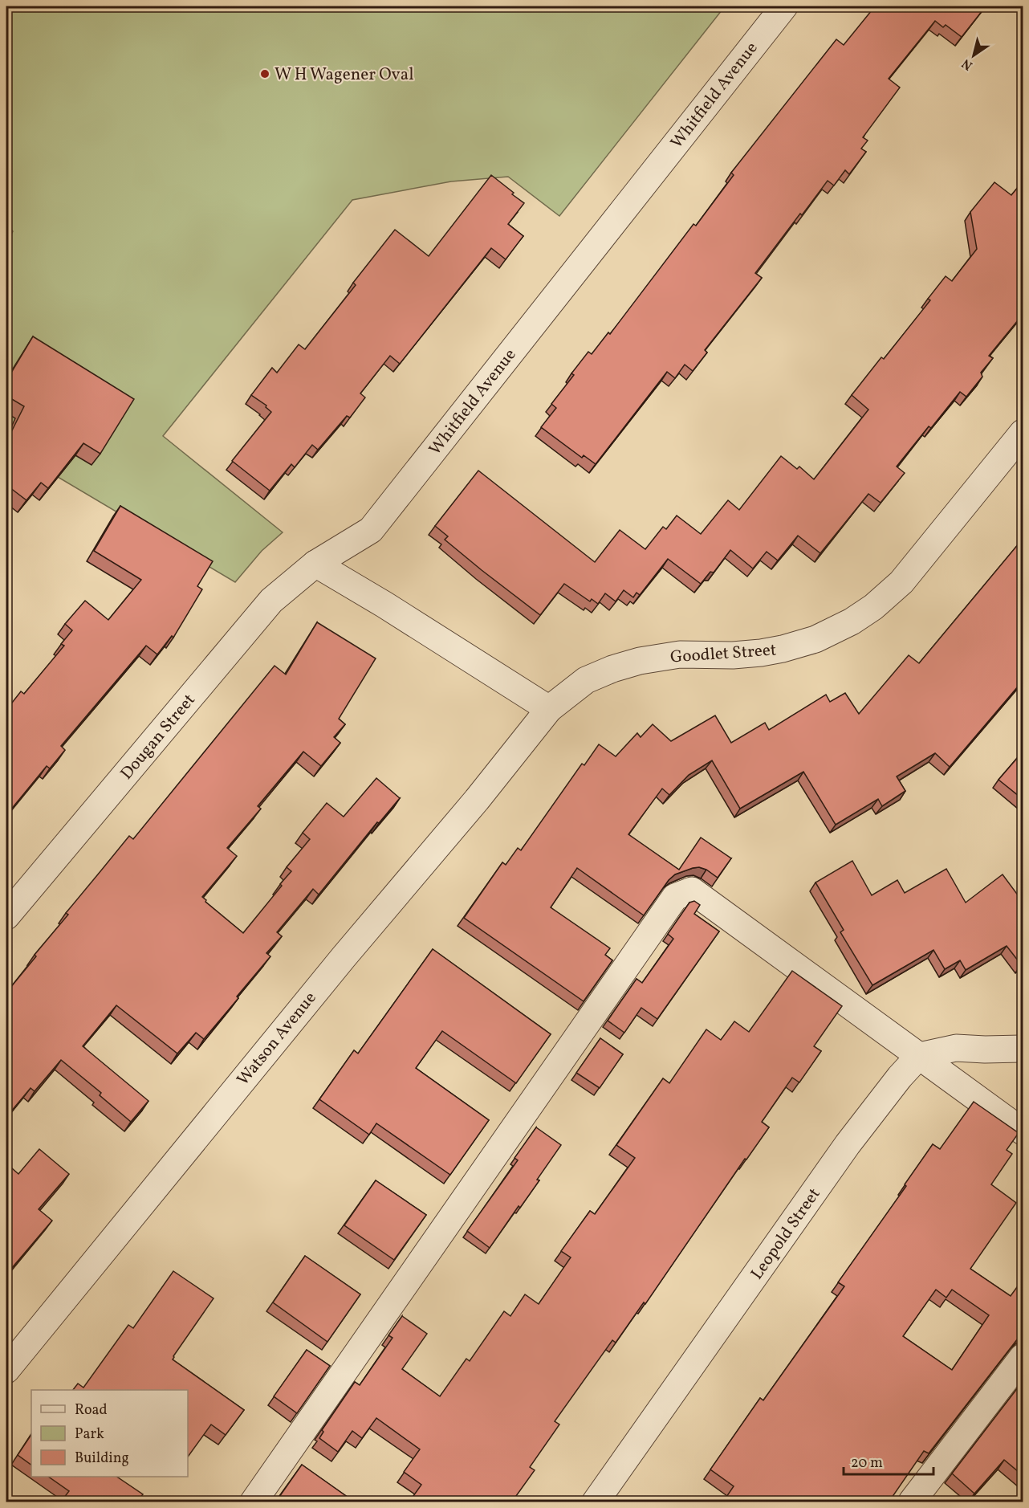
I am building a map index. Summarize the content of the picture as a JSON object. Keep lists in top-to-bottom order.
{
  "streets": {
    "street": [
      "Whitfield Avenue",
      "Goodlet Street",
      "Dougan Street",
      "Watson Avenue",
      "Leopold Street"
    ]
  },
  "crossings": [
    ["Whitfield Avenue", "Dougan Street"],
    ["Goodlet Street", "Watson Avenue"]
  ],
  "places": ["W H Wagener Oval"],
  "legend": ["Road", "Park", "Building"],
  "scale_bar": "20 m",
  "north": "bottom left"
}
